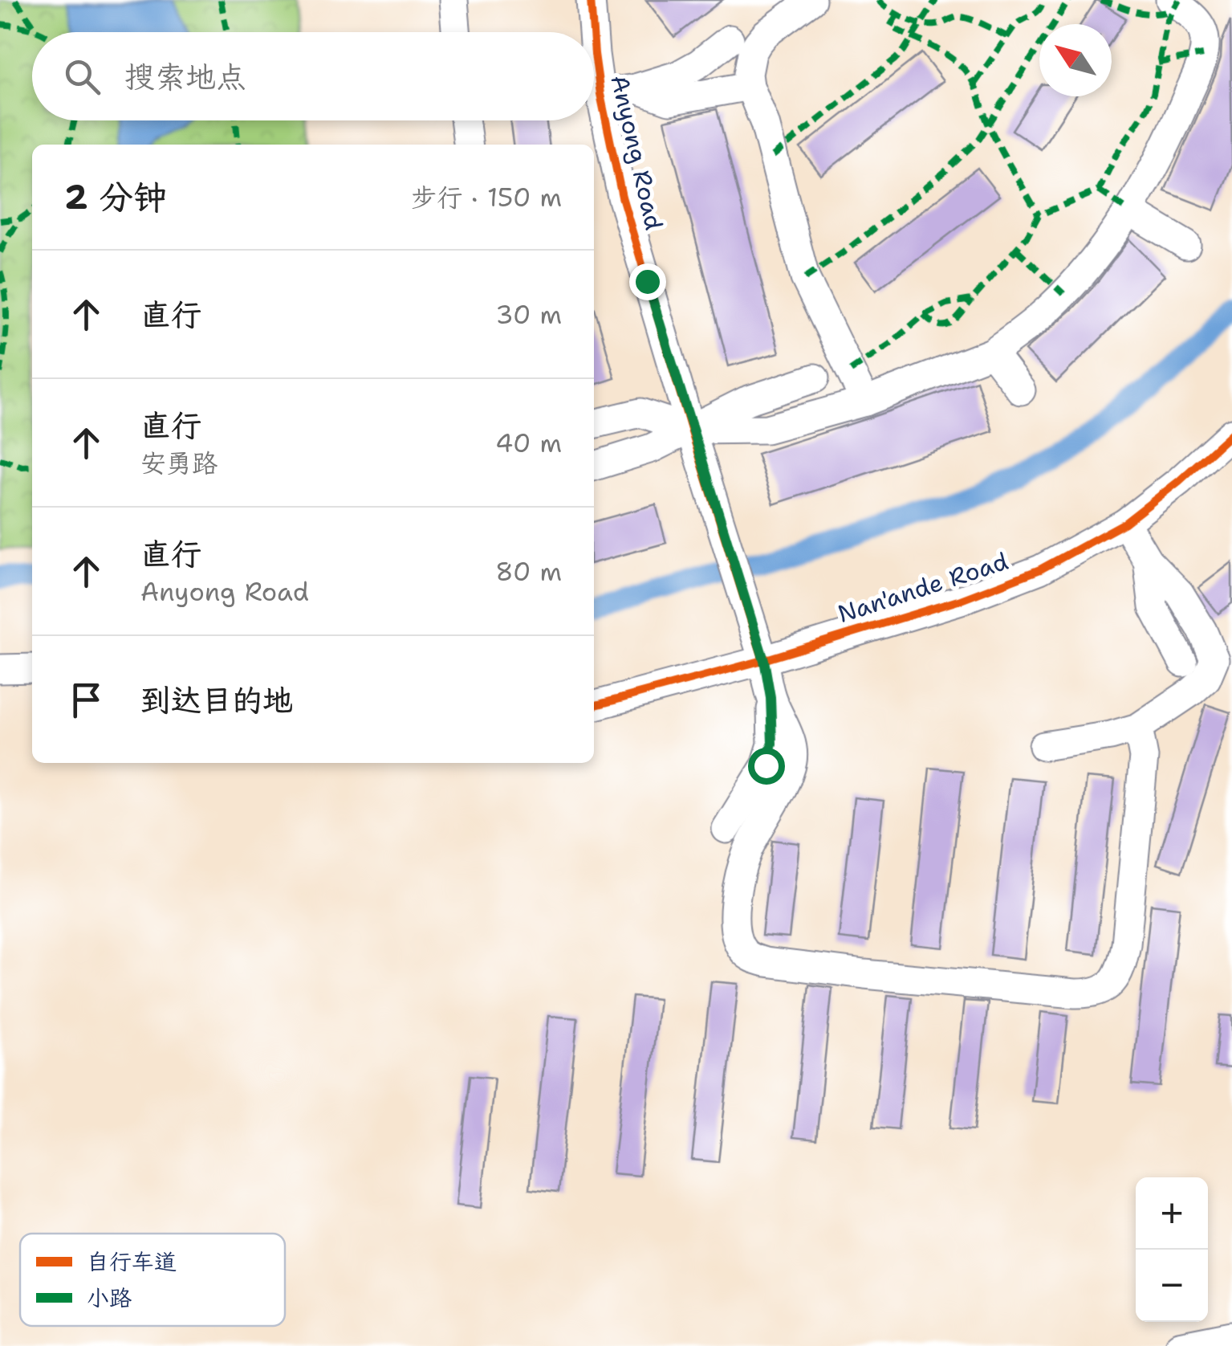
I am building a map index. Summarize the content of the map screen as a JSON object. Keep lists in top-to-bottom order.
{
  "streets": {
    "street": ["Anyong Road", "Nan'ande Road"]
  },
  "crossings": [
    ["Anyong Road", "Nan'ande Road"]
  ],
  "legend": ["自行车道", "小路"],
  "north": "top left",
  "page": {
    "search": "搜索地点",
    "heading": ["2 分钟", "步行 · 150 m"],
    "list": [
      ["直行", "30 m"],
      ["直行", "安勇路", "40 m"],
      ["直行", "Anyong Road", "80 m"],
      "到达目的地"
    ],
    "map_buttons": ["+", "−"]
  }
}
